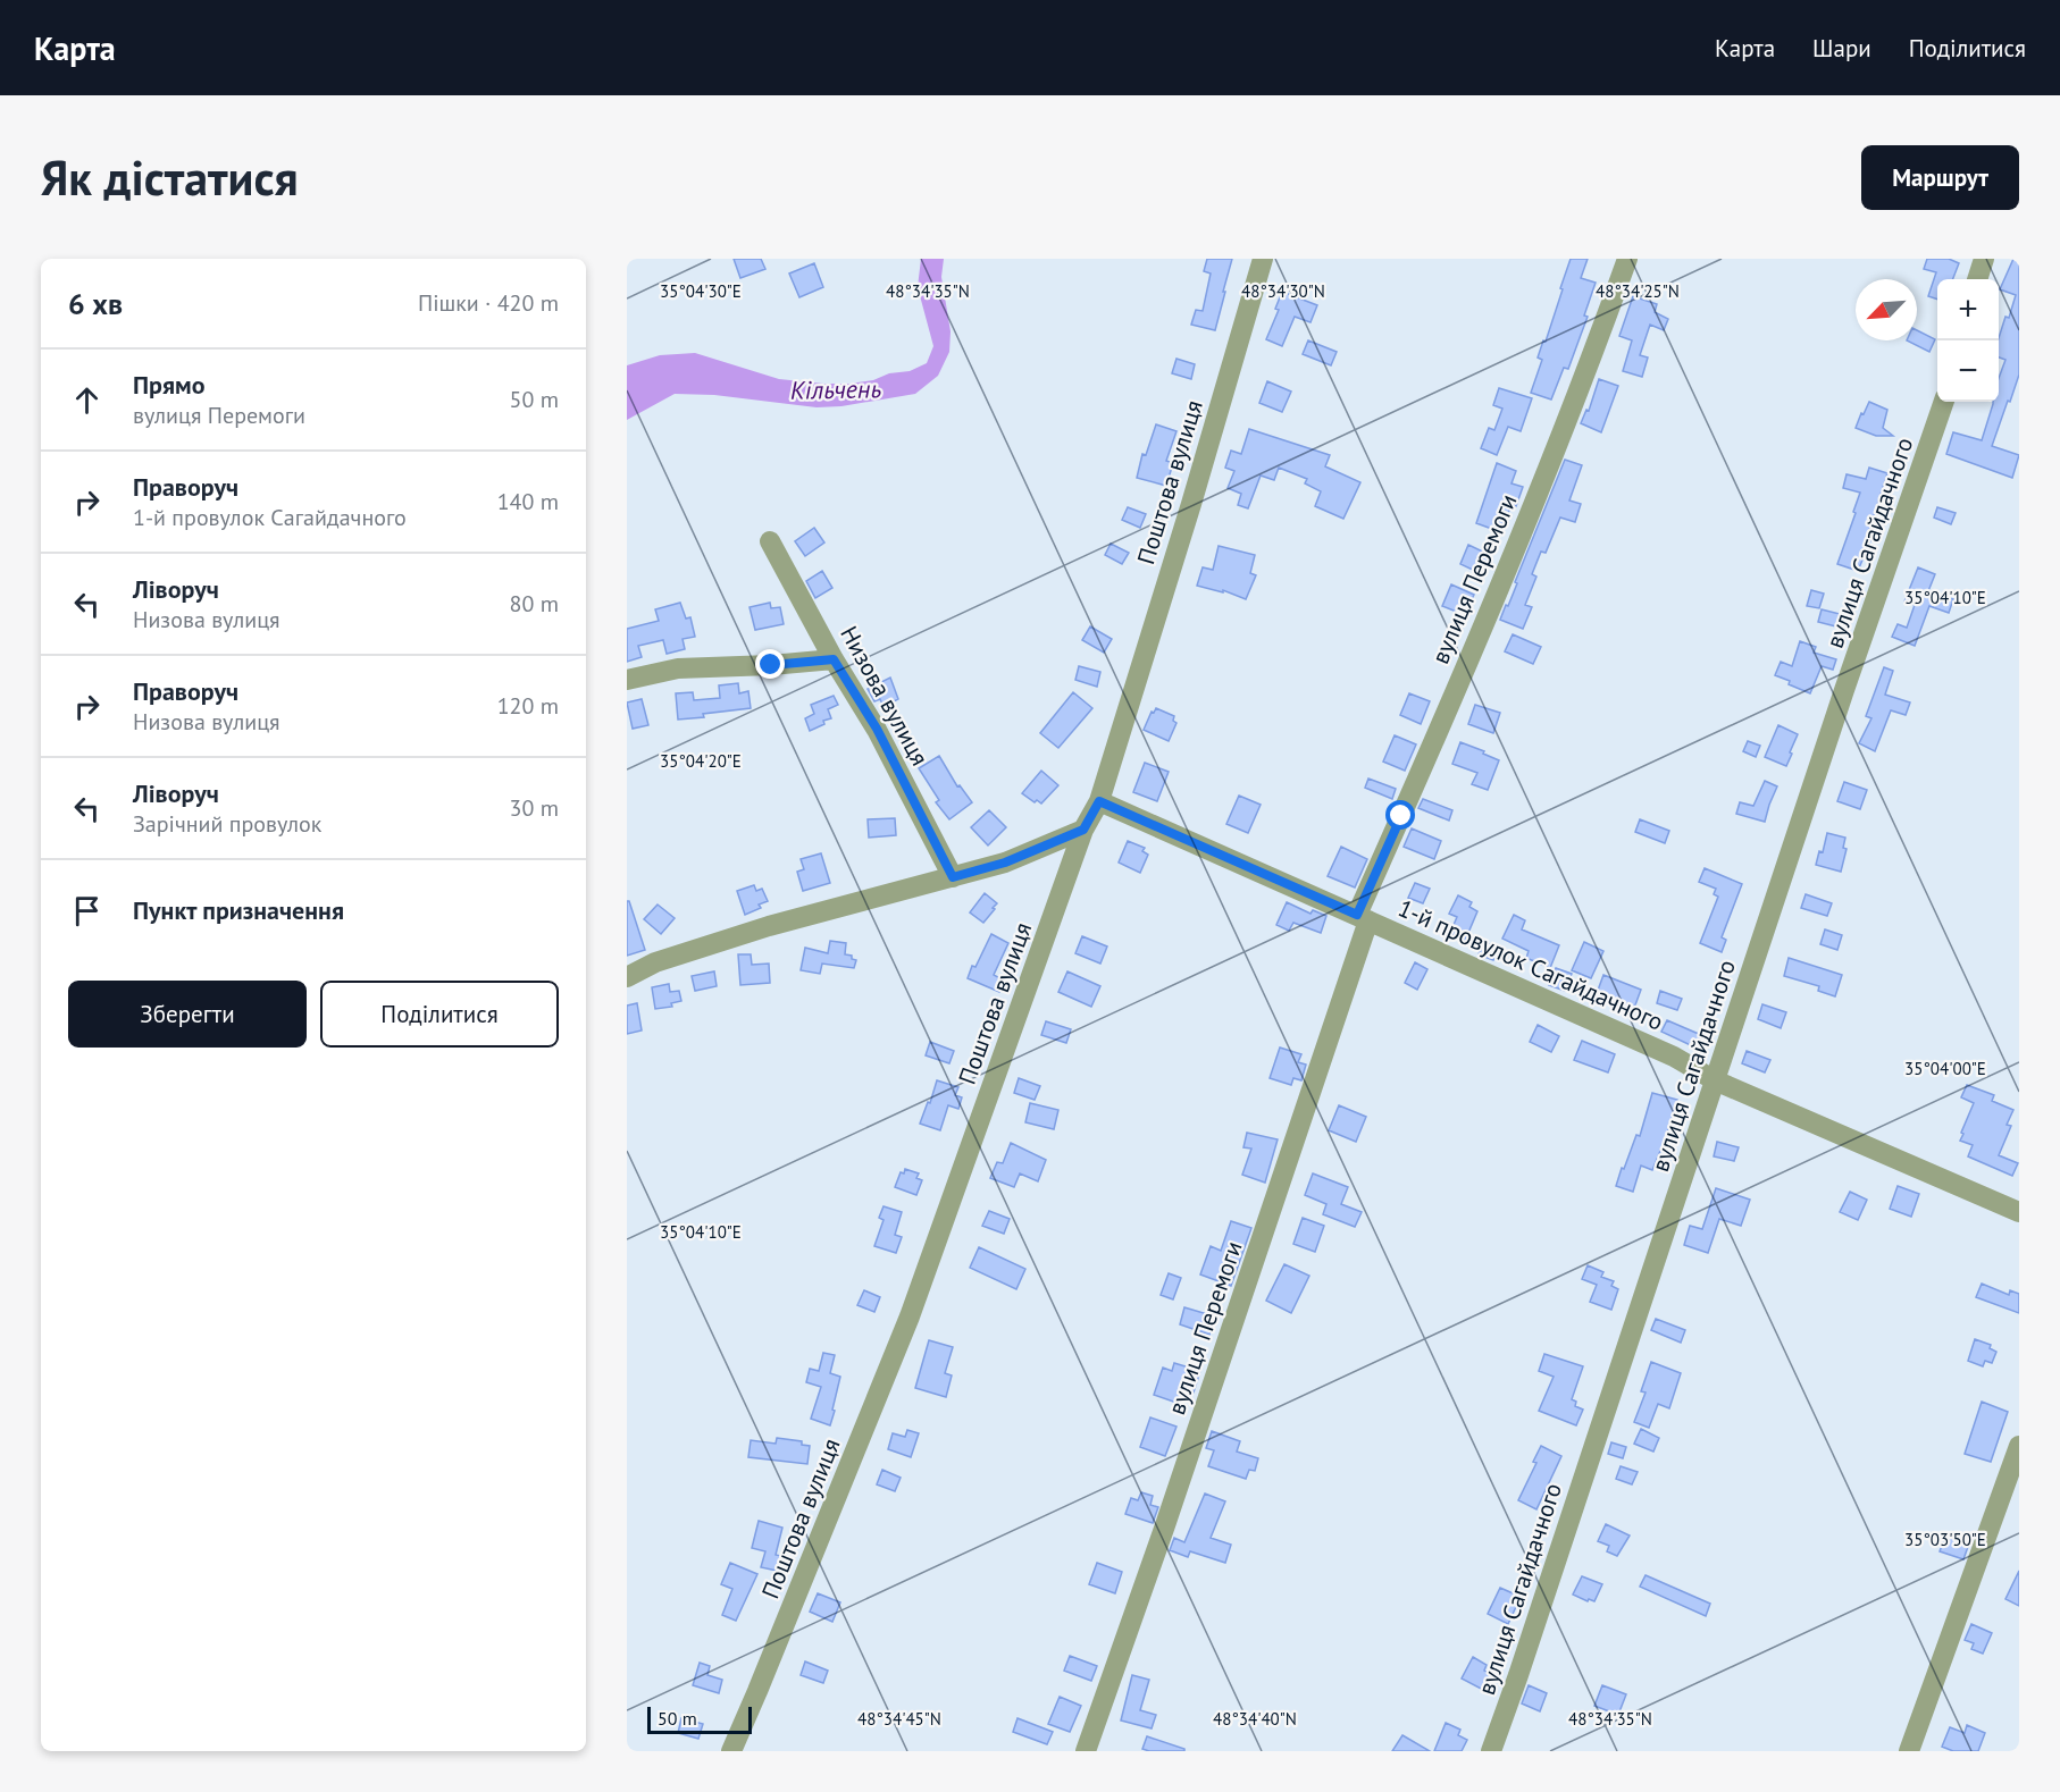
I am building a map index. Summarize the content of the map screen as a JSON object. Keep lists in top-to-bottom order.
{
  "streets": {
    "street": [
      "Поштова вулиця",
      "вулиця Сагайдачного",
      "вулиця Перемоги",
      "Низова вулиця",
      "1-й провулок Сагайдачного"
    ]
  },
  "crossings": [
    ["Поштова вулиця", "1-й провулок Сагайдачного"],
    ["вулиця Сагайдачного", "1-й провулок Сагайдачного"],
    ["вулиця Перемоги", "1-й провулок Сагайдачного"]
  ],
  "water": ["Кільчень"],
  "scale_bar": "50 m",
  "north": "bottom left",
  "page": {
    "header": "Карта",
    "nav": ["Карта", "Шари", "Поділитися"],
    "buttons": [
      "Маршрут",
      ["Зберегти", "Поділитися"]
    ],
    "title": "Як дістатися",
    "heading": ["6 хв", "Пішки · 420 m"],
    "map_buttons": ["+", "−"],
    "list": [
      ["Прямо", "вулиця Перемоги", "50 m"],
      ["Праворуч", "1-й провулок Сагайдачного", "140 m"],
      ["Ліворуч", "Низова вулиця", "80 m"],
      ["Праворуч", "Низова вулиця", "120 m"],
      ["Ліворуч", "Зарічний провулок", "30 m"],
      "Пункт призначення"
    ],
    "scale": "50 m"
  },
  "coordinates": [
    "35°04'30\"E",
    "48°34'35\"N",
    "48°34'30\"N",
    "48°34'25\"N",
    "35°04'10\"E",
    "35°04'20\"E",
    "35°04'00\"E",
    "35°03'50\"E",
    "48°34'45\"N",
    "48°34'40\"N"
  ]
}
